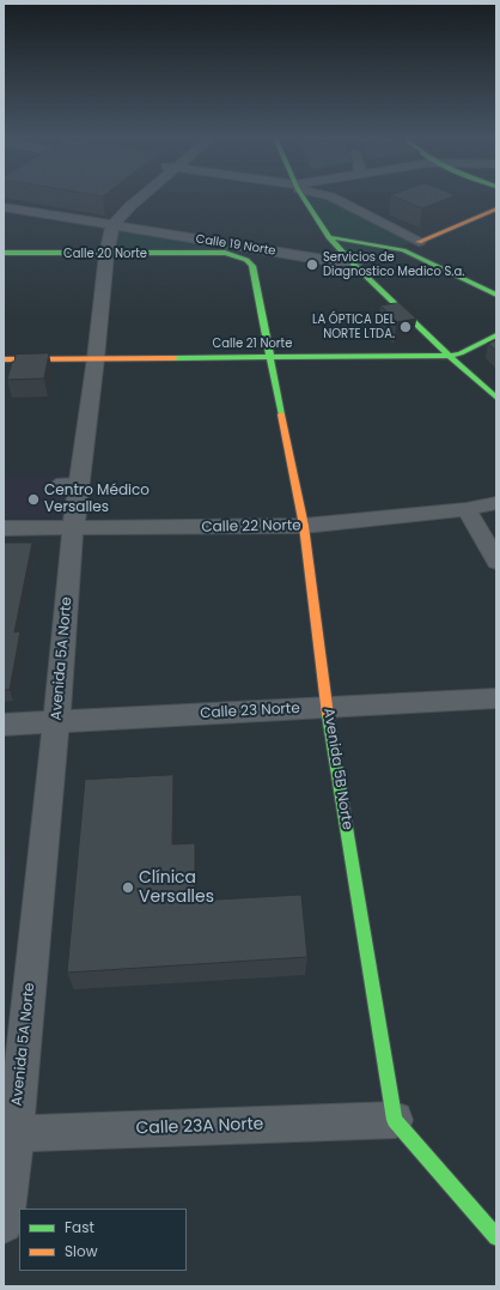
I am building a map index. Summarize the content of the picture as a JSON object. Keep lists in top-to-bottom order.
{
  "streets": {
    "street": [
      "Calle 19 Norte",
      "Calle 20 Norte",
      "Calle 21 Norte",
      "Calle 22 Norte",
      "Avenida 5A Norte",
      "Calle 23 Norte",
      "Avenida 5B Norte",
      "Calle 23A Norte"
    ]
  },
  "crossings": [
    ["Calle 19 Norte", "Calle 20 Norte"],
    ["Calle 19 Norte", "Avenida 5A Norte"],
    ["Calle 20 Norte", "Avenida 5A Norte"],
    ["Calle 20 Norte", "Avenida 5B Norte"],
    ["Calle 21 Norte", "Avenida 5A Norte"],
    ["Calle 21 Norte", "Avenida 5B Norte"],
    ["Calle 22 Norte", "Avenida 5A Norte"],
    ["Calle 22 Norte", "Avenida 5B Norte"],
    ["Avenida 5A Norte", "Calle 23 Norte"],
    ["Avenida 5A Norte", "Calle 23A Norte"],
    ["Calle 23 Norte", "Avenida 5B Norte"],
    ["Avenida 5B Norte", "Calle 23A Norte"]
  ],
  "places": [
    "Servicios de Diagnostico Medico S.a.",
    "LA ÓPTICA DEL NORTE LTDA.",
    "Centro Médico Versalles",
    "Clínica Versalles"
  ],
  "legend": ["Fast", "Slow"]
}
